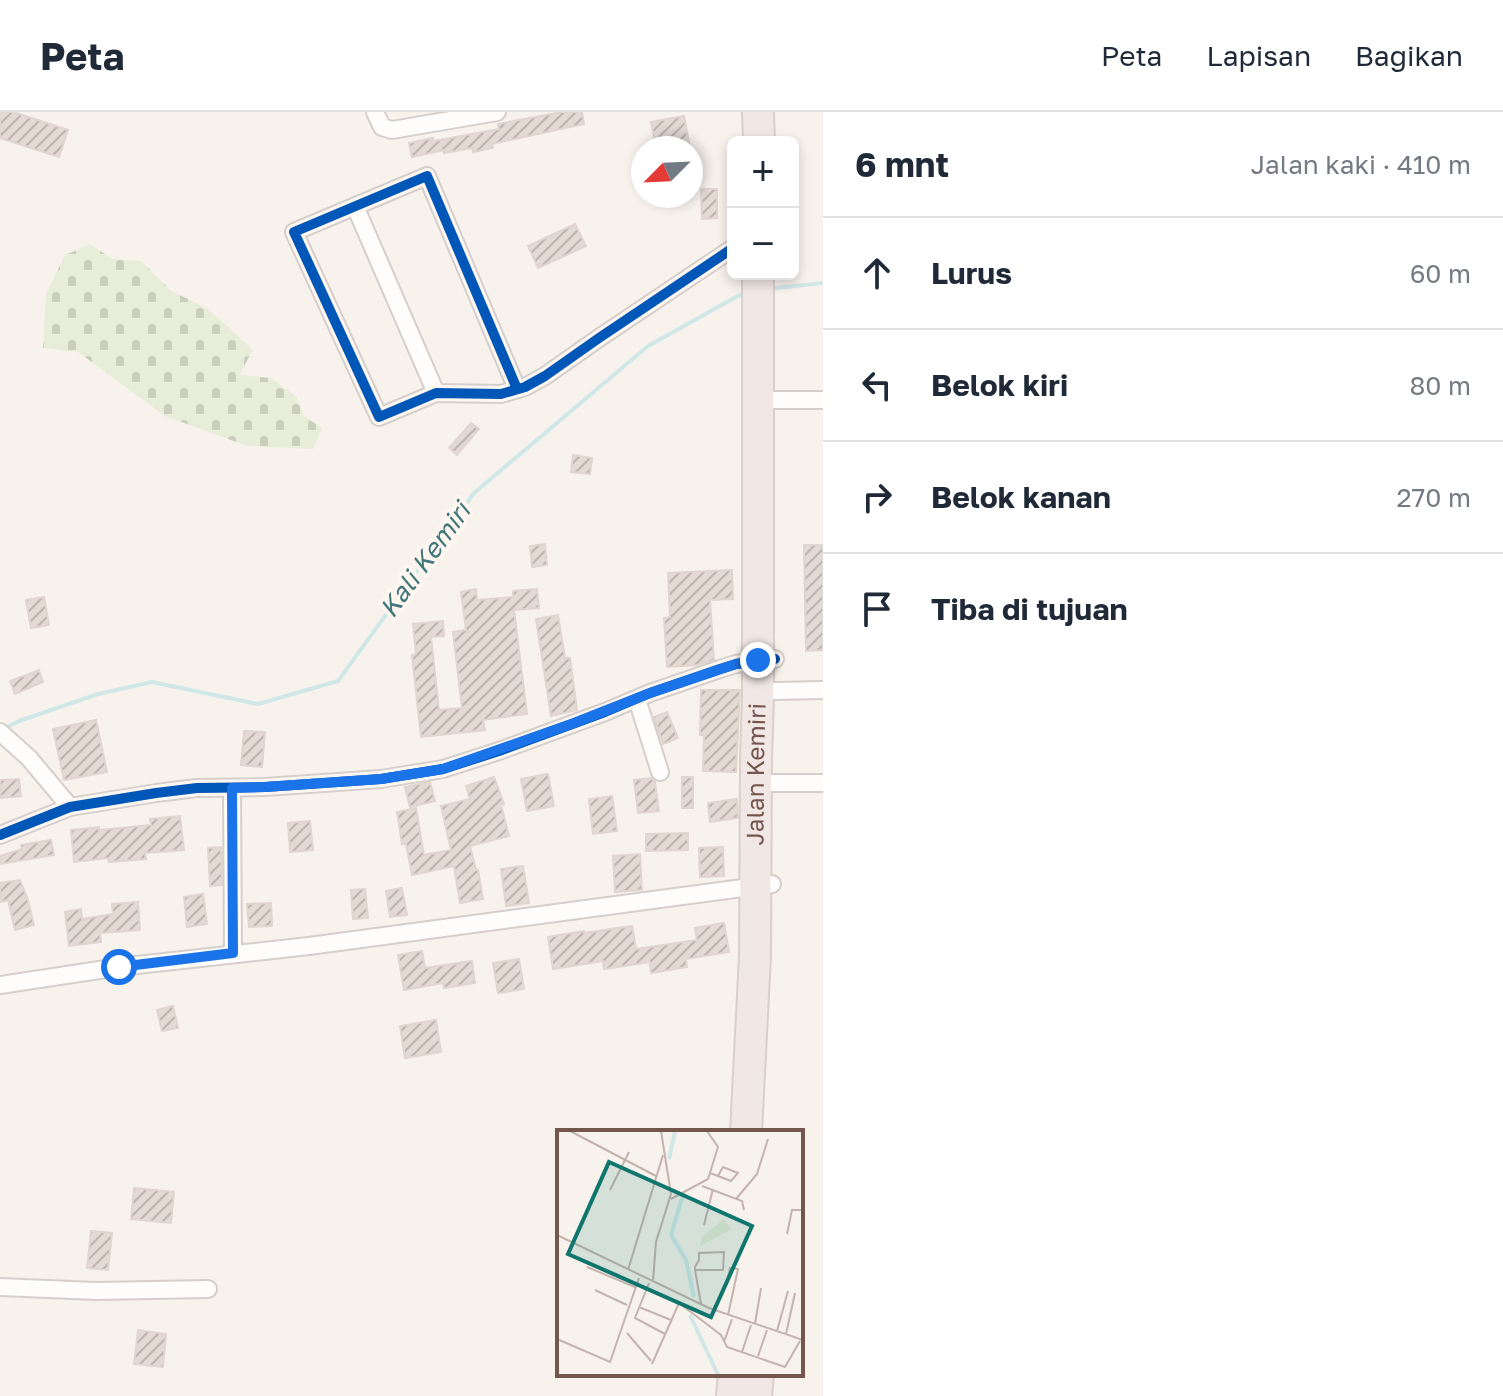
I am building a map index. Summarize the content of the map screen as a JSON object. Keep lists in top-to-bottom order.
{
  "streets": {
    "highway": ["Jalan Kemiri"]
  },
  "water": ["Kali Kemiri"],
  "north": "bottom left",
  "page": {
    "header": "Peta",
    "nav": ["Peta", "Lapisan", "Bagikan"],
    "heading": ["6 mnt", "Jalan kaki · 410 m"],
    "map_buttons": ["+", "−"],
    "list": [
      ["Lurus", "60 m"],
      ["Belok kiri", "80 m"],
      ["Belok kanan", "270 m"],
      "Tiba di tujuan"
    ]
  }
}
